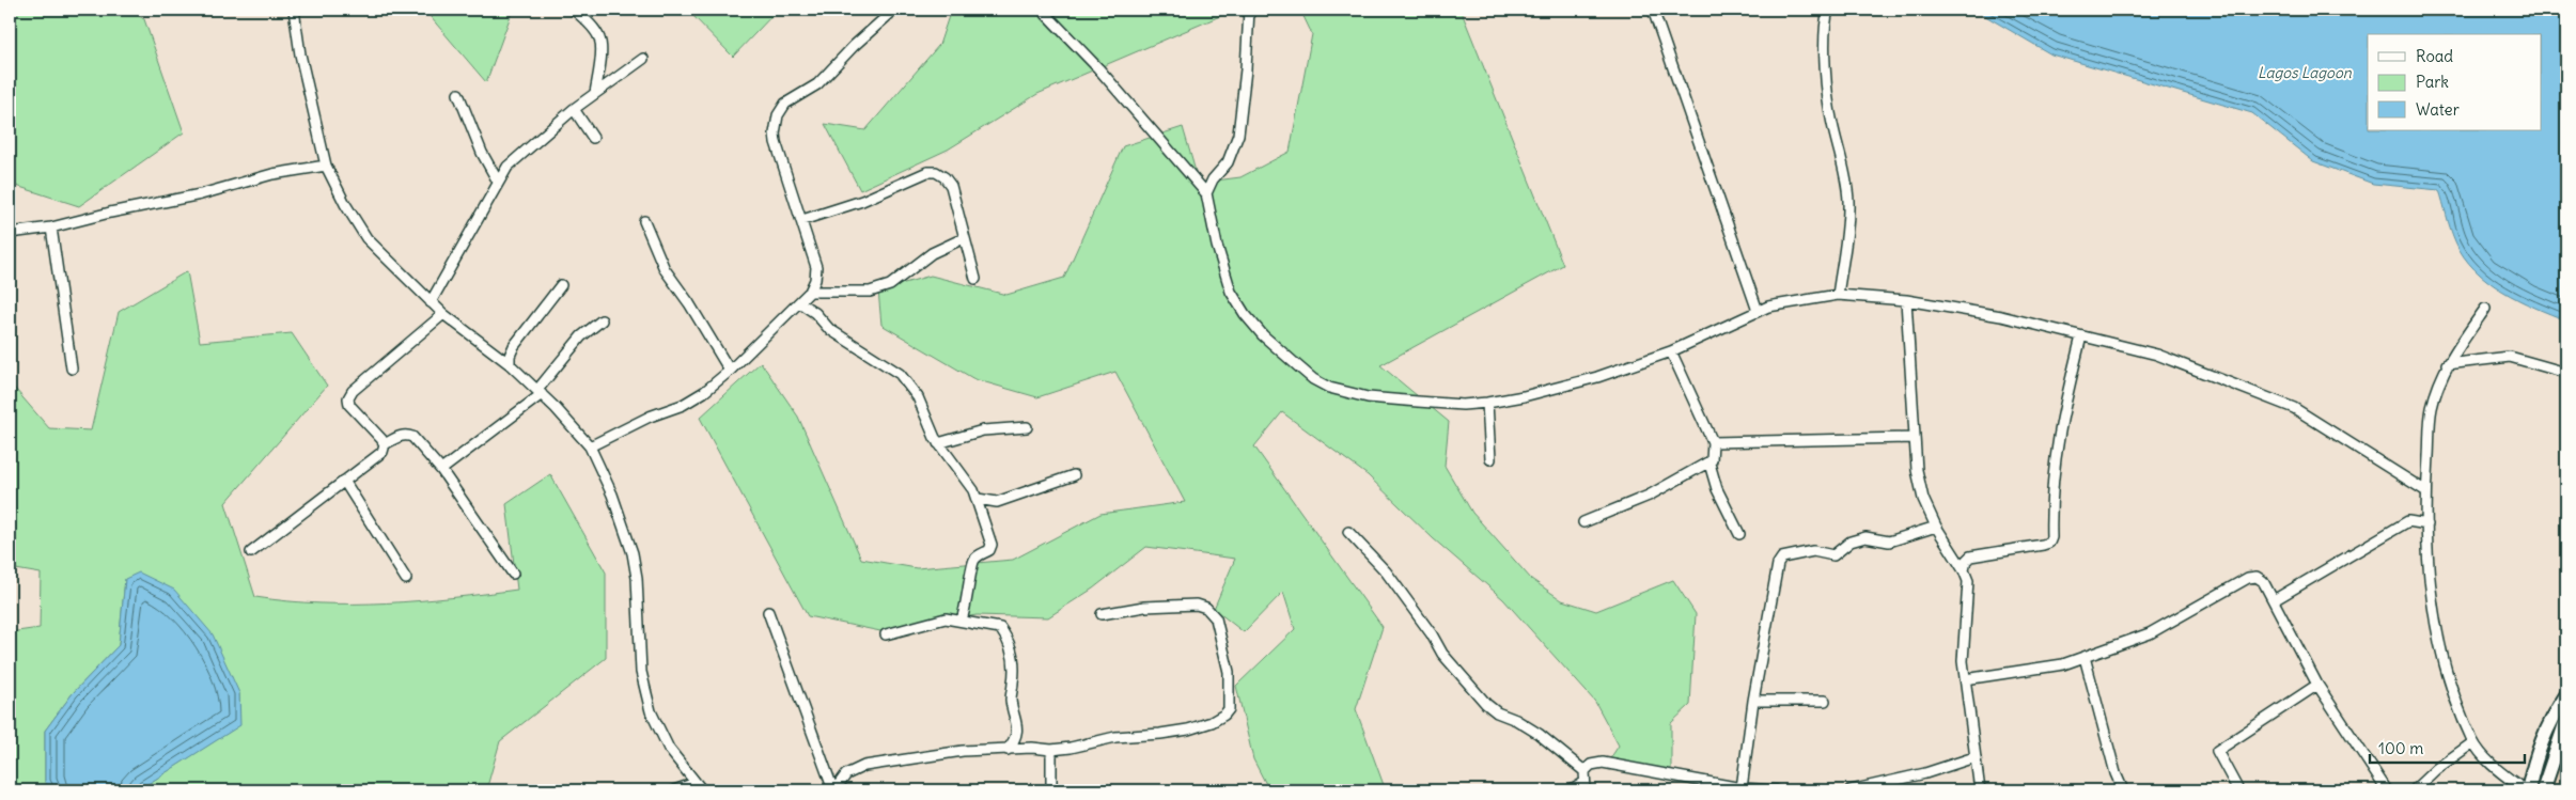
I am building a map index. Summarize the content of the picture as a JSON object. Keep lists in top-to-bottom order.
{
  "water": ["Lagos Lagoon"],
  "legend": ["Road", "Park", "Water"],
  "scale_bar": "100 m"
}
